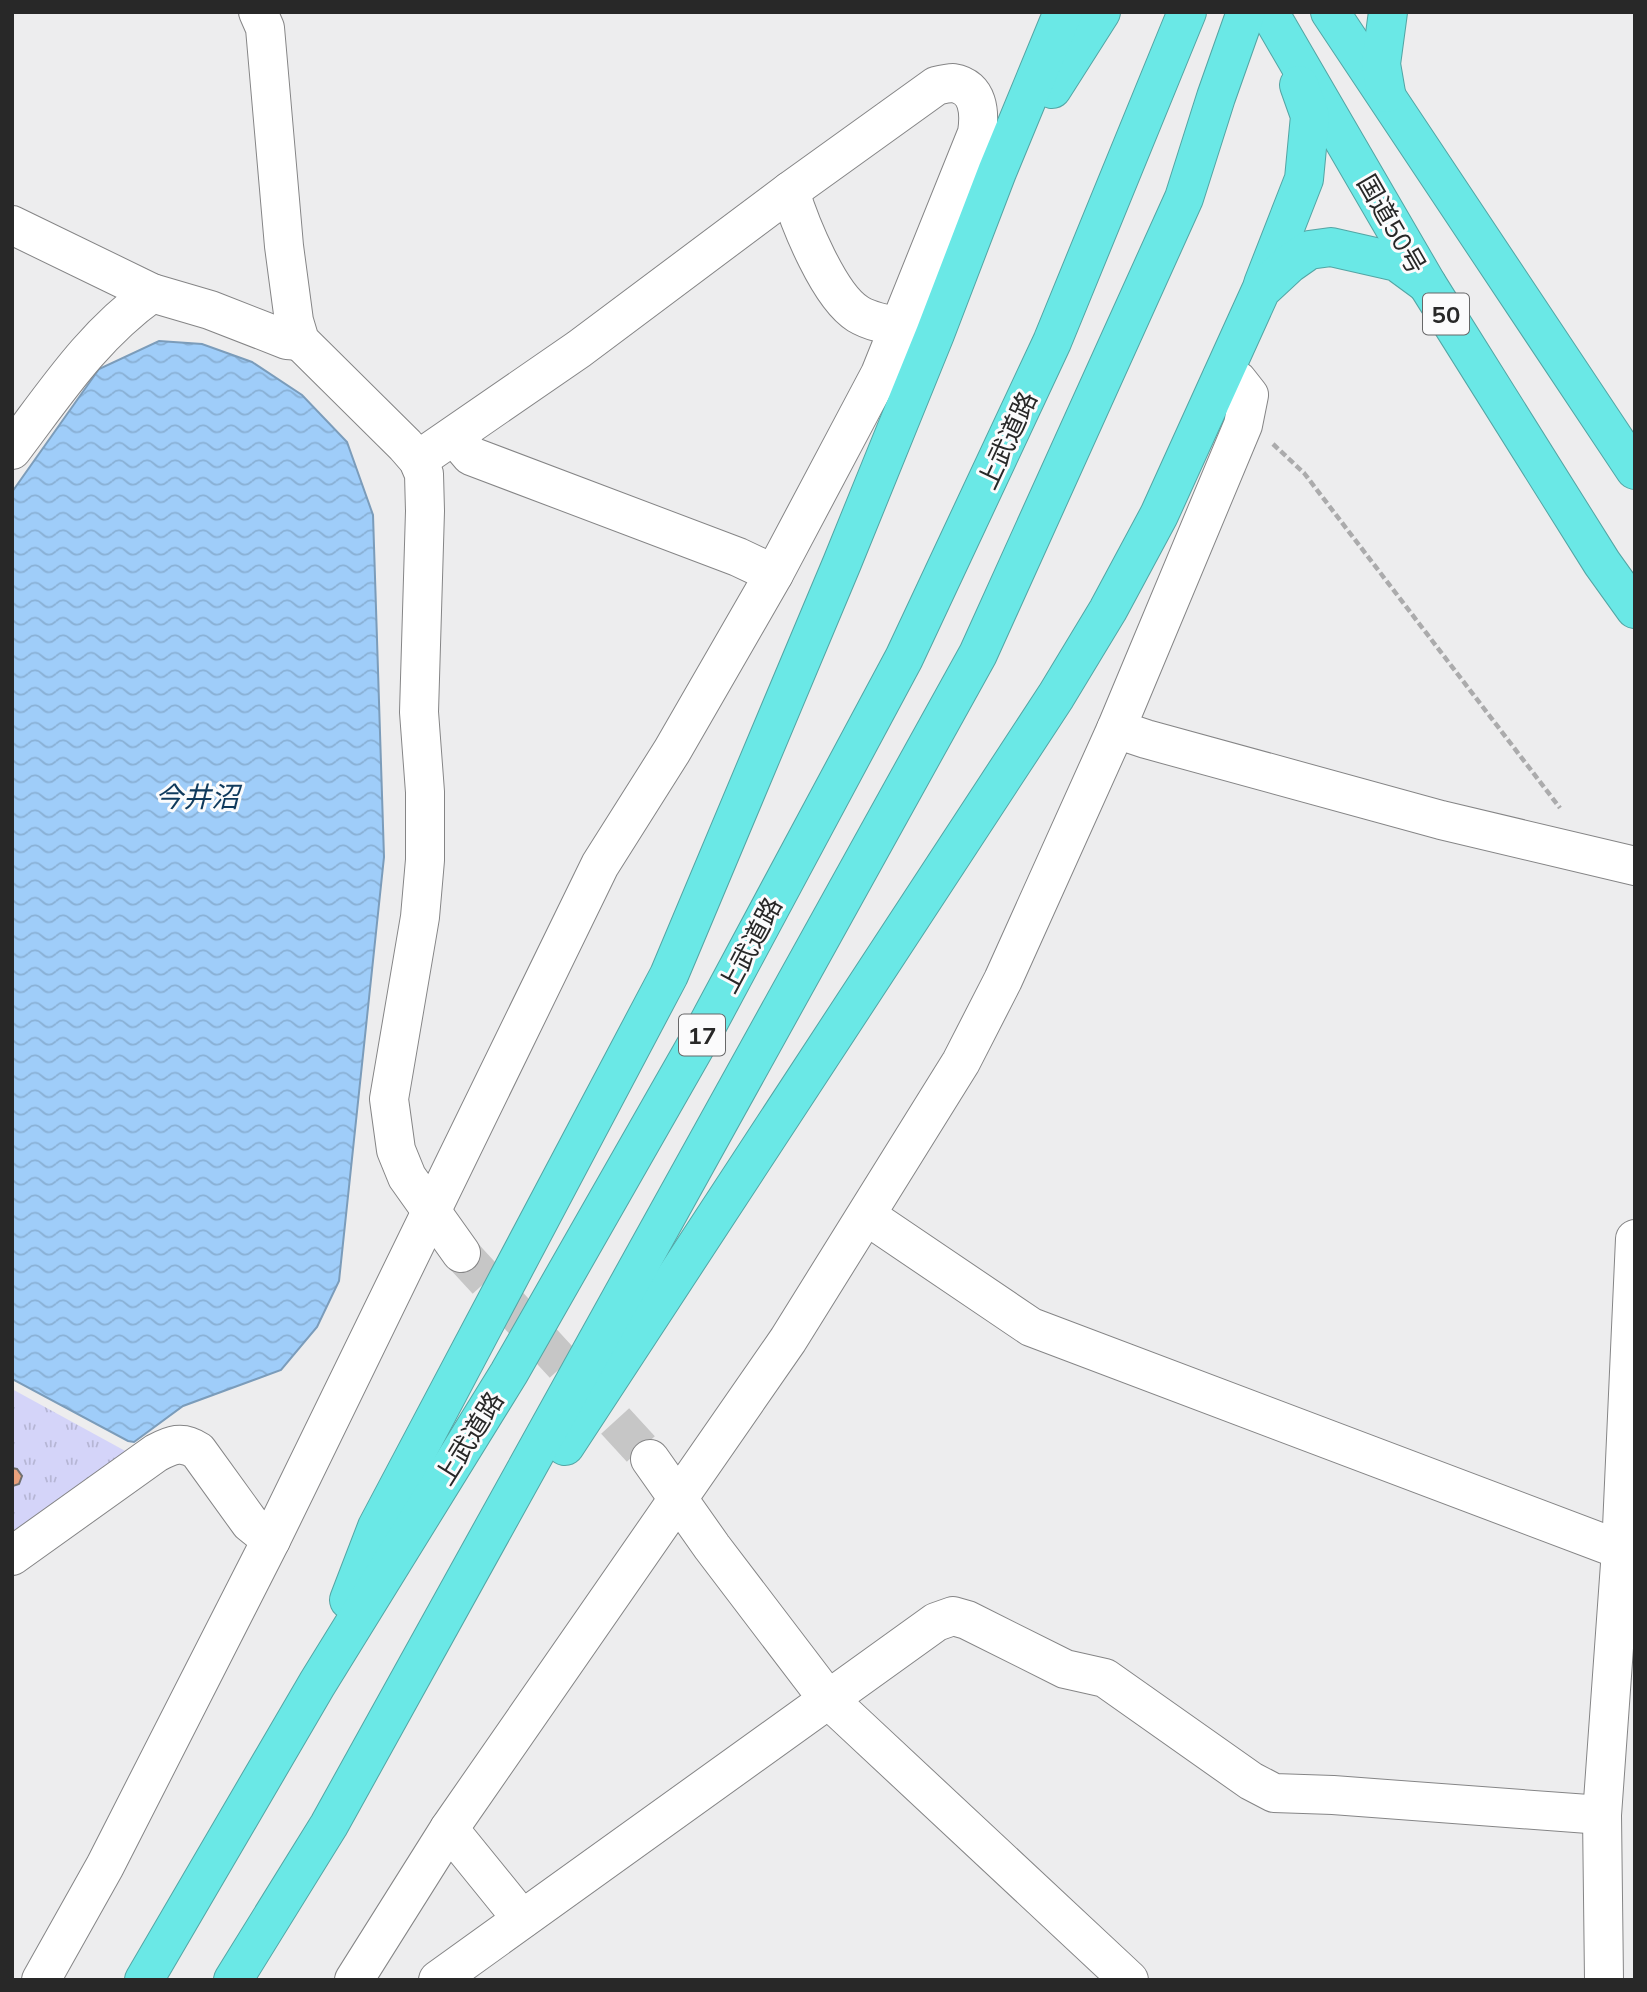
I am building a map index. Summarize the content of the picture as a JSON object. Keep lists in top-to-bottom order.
{
  "streets": {
    "highway": [
      "国道50号",
      "50",
      "上武道路",
      "17"
    ]
  },
  "crossings": [
    ["国道50号", "17"],
    ["上武道路", "17"]
  ],
  "water": ["今井沼"]
}
